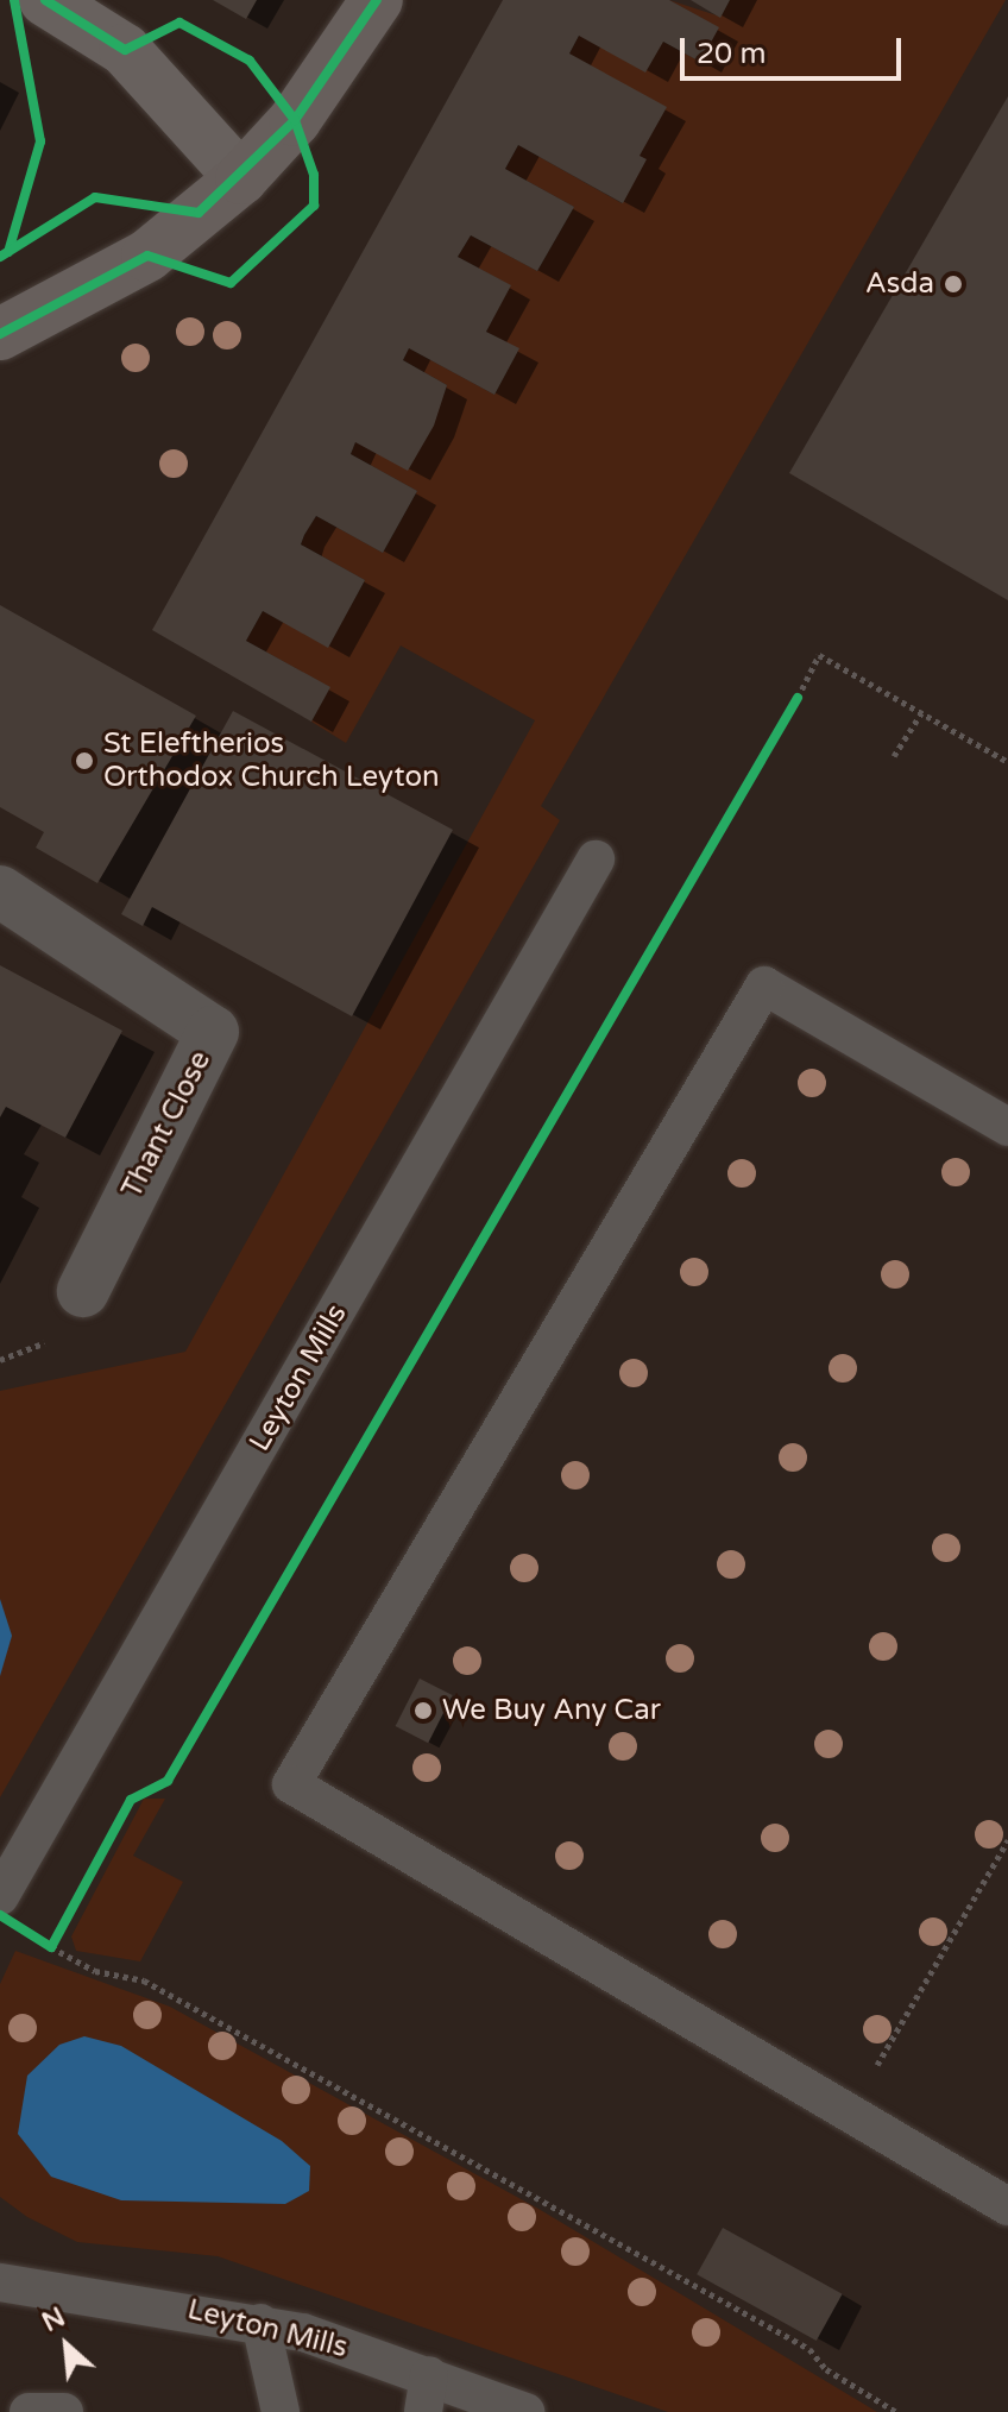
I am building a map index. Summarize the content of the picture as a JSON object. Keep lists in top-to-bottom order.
{
  "streets": {
    "street": ["Thant Close"],
    "lane": ["Leyton Mills"]
  },
  "places": ["Asda", "St Eleftherios Orthodox Church Leyton", "We Buy Any Car"],
  "scale_bar": "20 m",
  "north": "top left"
}
